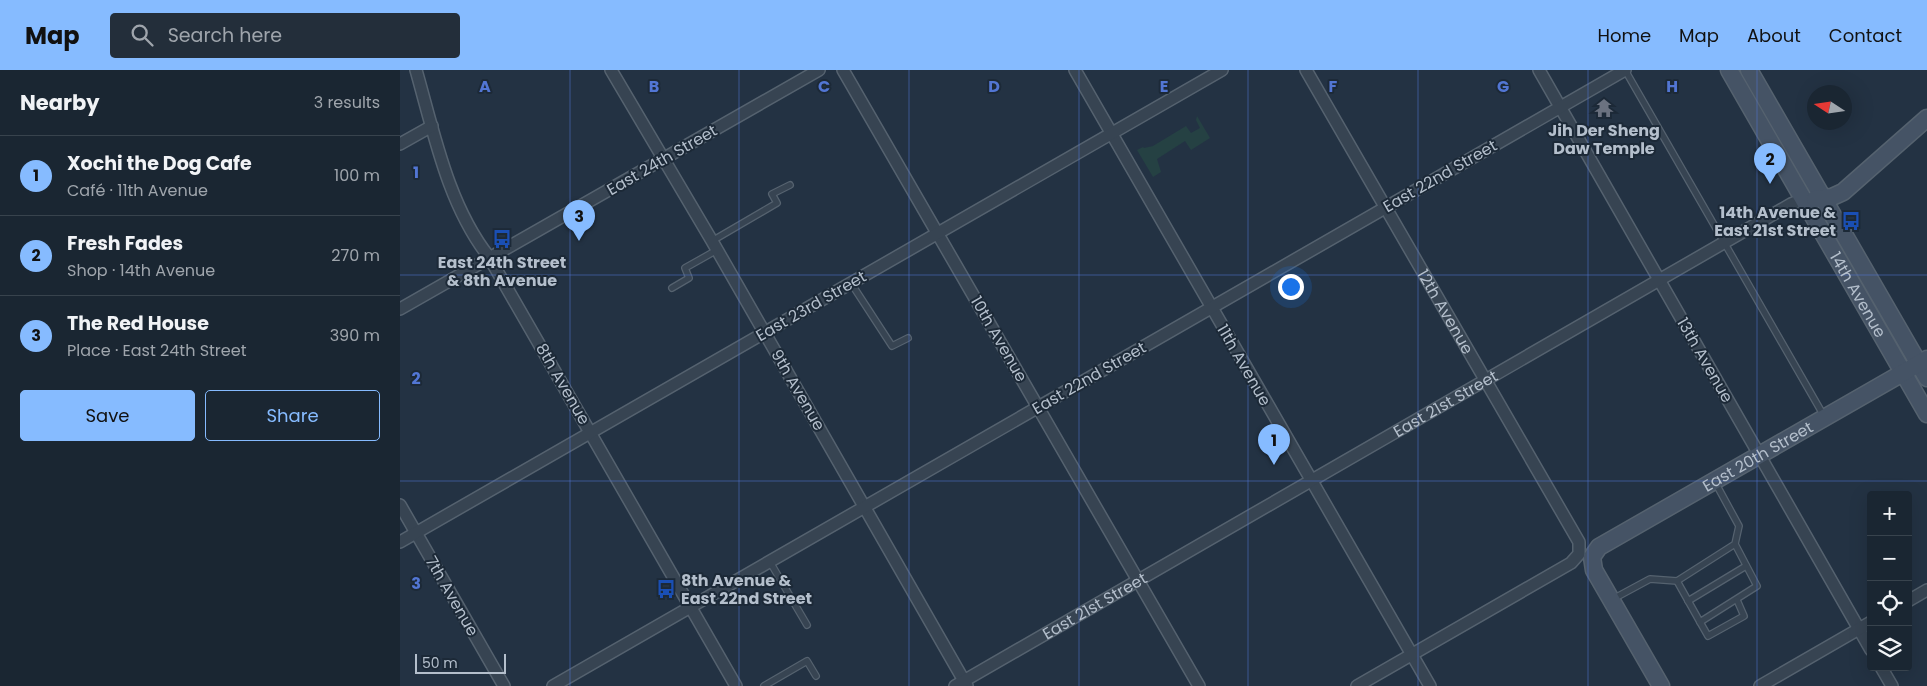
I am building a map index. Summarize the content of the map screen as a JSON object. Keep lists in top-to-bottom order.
{
  "streets": {
    "main road": [
      "14th Avenue",
      "12th Avenue",
      "East 21st Street",
      "East 20th Street"
    ],
    "street": [
      "East 24th Street",
      "East 22nd Street",
      "East 23rd Street",
      "10th Avenue",
      "13th Avenue",
      "11th Avenue",
      "8th Avenue",
      "9th Avenue",
      "7th Avenue"
    ]
  },
  "crossings": [
    ["East 24th Street", "8th Avenue"],
    ["East 24th Street", "9th Avenue"],
    ["East 22nd Street", "12th Avenue"],
    ["East 22nd Street", "10th Avenue"],
    ["East 22nd Street", "13th Avenue"],
    ["East 22nd Street", "11th Avenue"],
    ["East 22nd Street", "8th Avenue"],
    ["East 22nd Street", "9th Avenue"],
    ["14th Avenue", "East 21st Street"],
    ["14th Avenue", "East 20th Street"],
    ["East 23rd Street", "10th Avenue"],
    ["East 23rd Street", "11th Avenue"],
    ["East 23rd Street", "8th Avenue"],
    ["East 23rd Street", "9th Avenue"],
    ["East 23rd Street", "7th Avenue"],
    ["12th Avenue", "East 21st Street"],
    ["12th Avenue", "East 20th Street"],
    ["10th Avenue", "East 21st Street"],
    ["13th Avenue", "East 21st Street"],
    ["13th Avenue", "East 20th Street"],
    ["11th Avenue", "East 21st Street"],
    ["11th Avenue", "East 20th Street"],
    ["9th Avenue", "East 21st Street"]
  ],
  "places": {
    "temple": ["Jih Der Sheng Daw Temple"],
    "bus stop": ["14th Avenue & East 21st Street", "East 24th Street & 8th Avenue", "8th Avenue & East 22nd Street"]
  },
  "scale_bar": "50 m",
  "north": "left",
  "page": {
    "header": "Map",
    "search": "Search here",
    "nav": [
      "Home",
      "Map",
      "About",
      "Contact"
    ],
    "heading": ["Nearby", "3 results"],
    "list": [
      {
        "mark": "1",
        "name": "Xochi the Dog Cafe",
        "note": "Café · 11th Avenue",
        "value": "100 m"
      },
      {
        "mark": "2",
        "name": "Fresh Fades",
        "note": "Shop · 14th Avenue",
        "value": "270 m"
      },
      {
        "mark": "3",
        "name": "The Red House",
        "note": "Place · East 24th Street",
        "value": "390 m"
      }
    ],
    "pins": ["2", "3", "1"],
    "buttons": ["Save", "Share"],
    "map_buttons": ["+", "−"],
    "scale": "50 m"
  },
  "grid": {
    "columns": [
      "A",
      "B",
      "C",
      "D",
      "E",
      "F",
      "G",
      "H"
    ],
    "rows": ["1", "2", "3"]
  }
}
